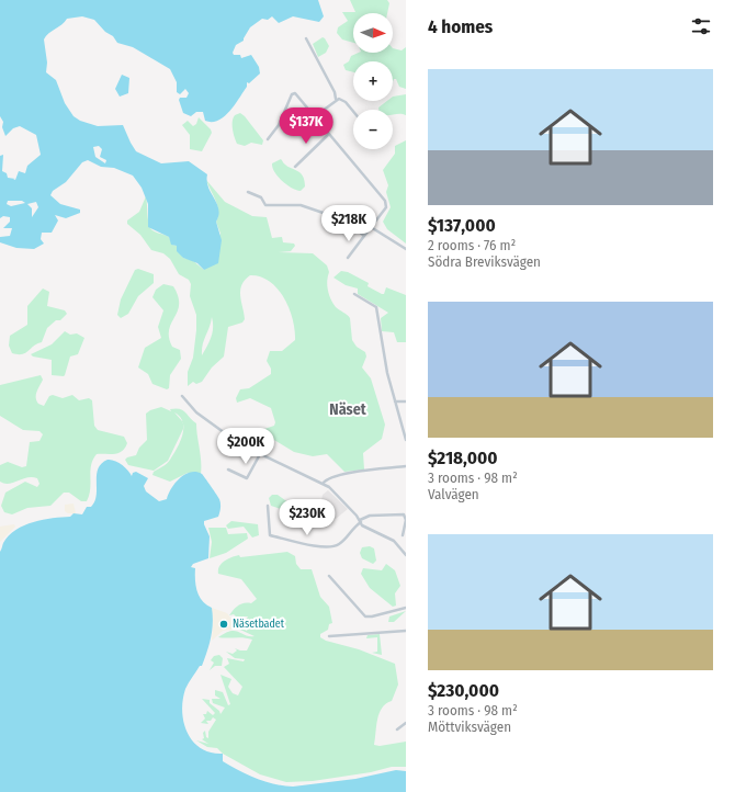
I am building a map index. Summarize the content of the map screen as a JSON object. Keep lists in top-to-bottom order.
{
  "districts": ["Näset"],
  "places": ["Näsetbadet"],
  "north": "right",
  "page": {
    "heading": "4 homes",
    "map_buttons": ["+", "−"],
    "list": [
      {
        "name": "$137,000",
        "note": "2 rooms · 76 m² · Södra Breviksvägen"
      },
      {
        "name": "$218,000",
        "note": "3 rooms · 98 m² · Valvägen"
      },
      {
        "name": "$230,000",
        "note": "3 rooms · 98 m² · Möttviksvägen"
      }
    ],
    "price": [
      "$137K",
      "$218K",
      "$200K",
      "$230K"
    ]
  }
}
